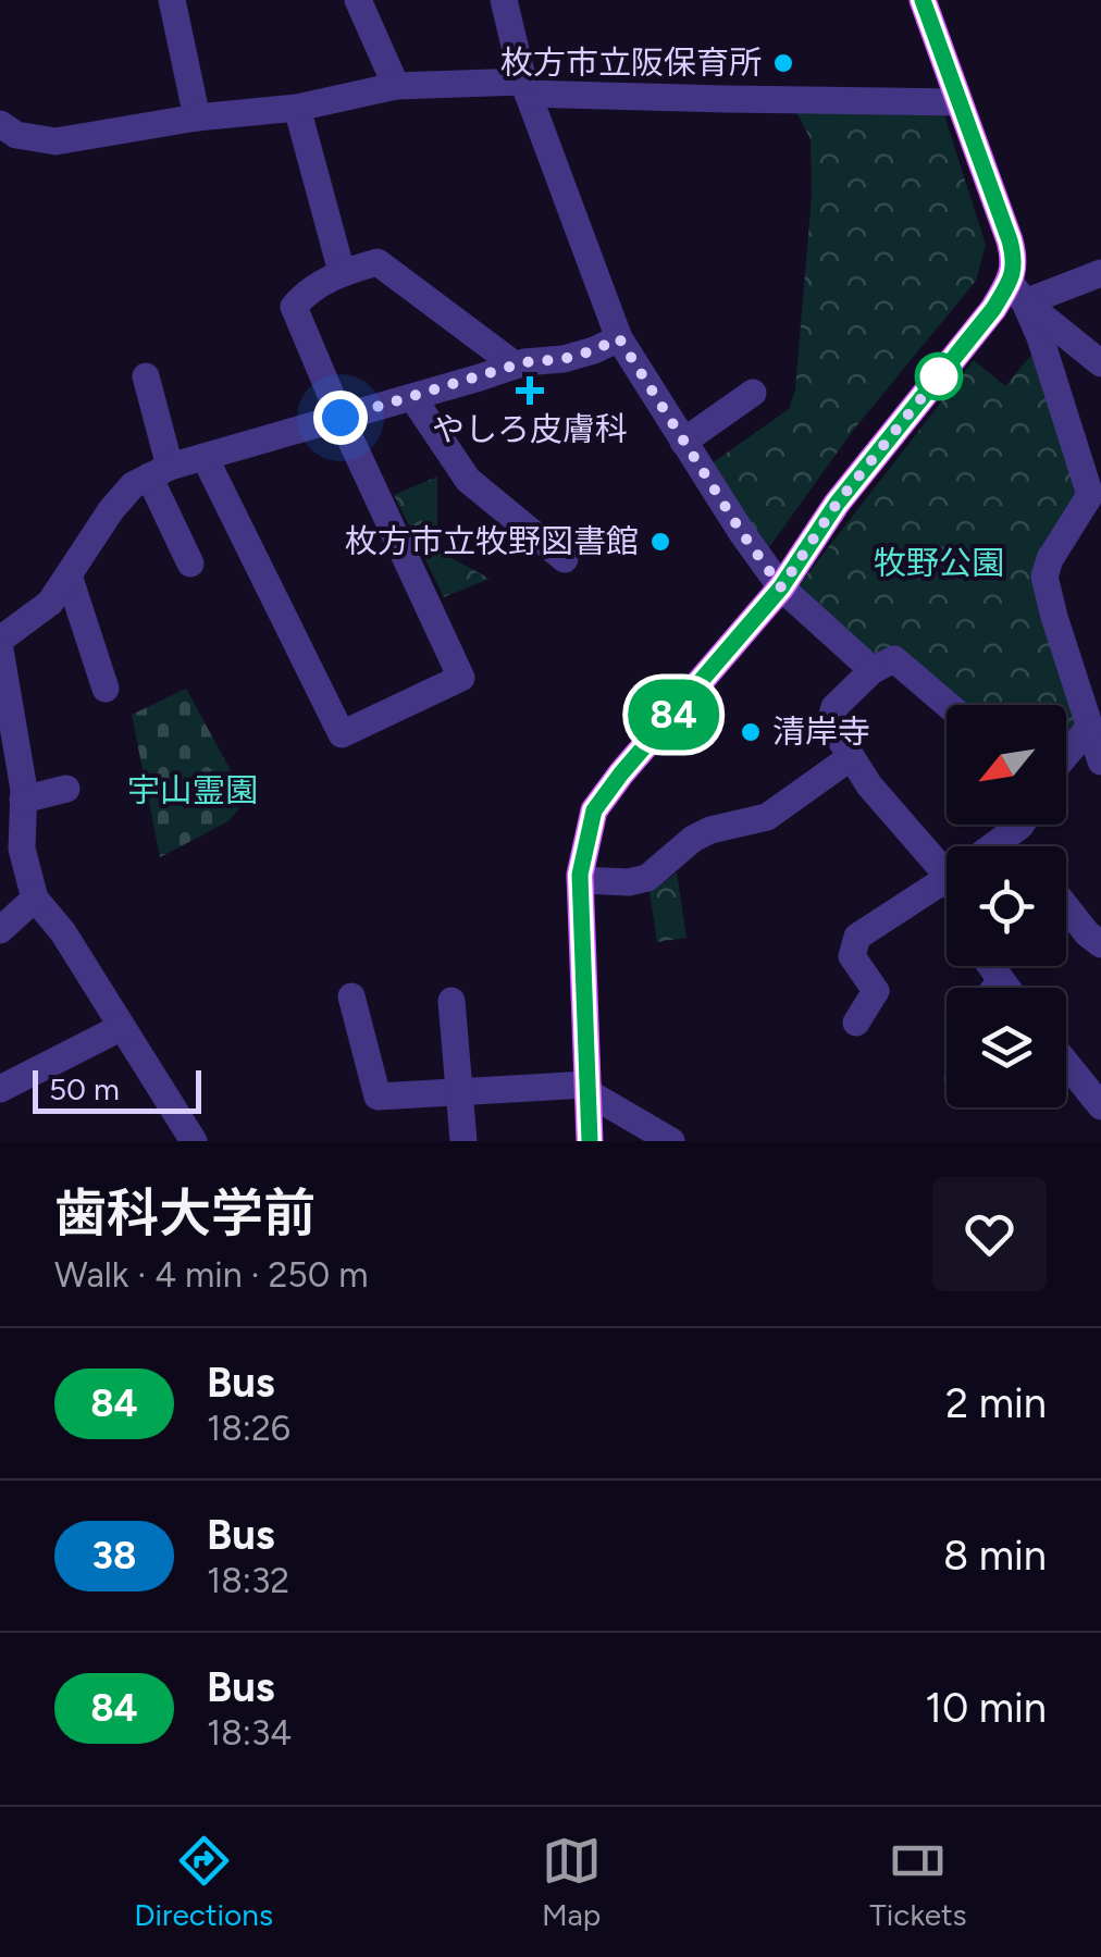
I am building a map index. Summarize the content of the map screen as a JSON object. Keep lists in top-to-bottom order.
{
  "parks": ["牧野公園", "宇山霊園"],
  "places": {
    "other": ["枚方市立阪保育所", "枚方市立牧野図書館", "清岸寺"],
    "health": ["やしろ皮膚科"]
  },
  "lines": ["bus line 84"],
  "scale_bar": "50 m",
  "north": "bottom left",
  "page": {
    "on_map": "84",
    "scale": "50 m",
    "heading": ["歯科大学前", "Walk · 4 min · 250 m"],
    "list": [
      {
        "mark": "84",
        "name": "Bus",
        "note": "18:26",
        "value": "2 min"
      },
      {
        "mark": "38",
        "name": "Bus",
        "note": "18:32",
        "value": "8 min"
      },
      {
        "mark": "84",
        "name": "Bus",
        "note": "18:34",
        "value": "10 min"
      }
    ],
    "tabs": ["Directions", "Map", "Tickets"]
  }
}
